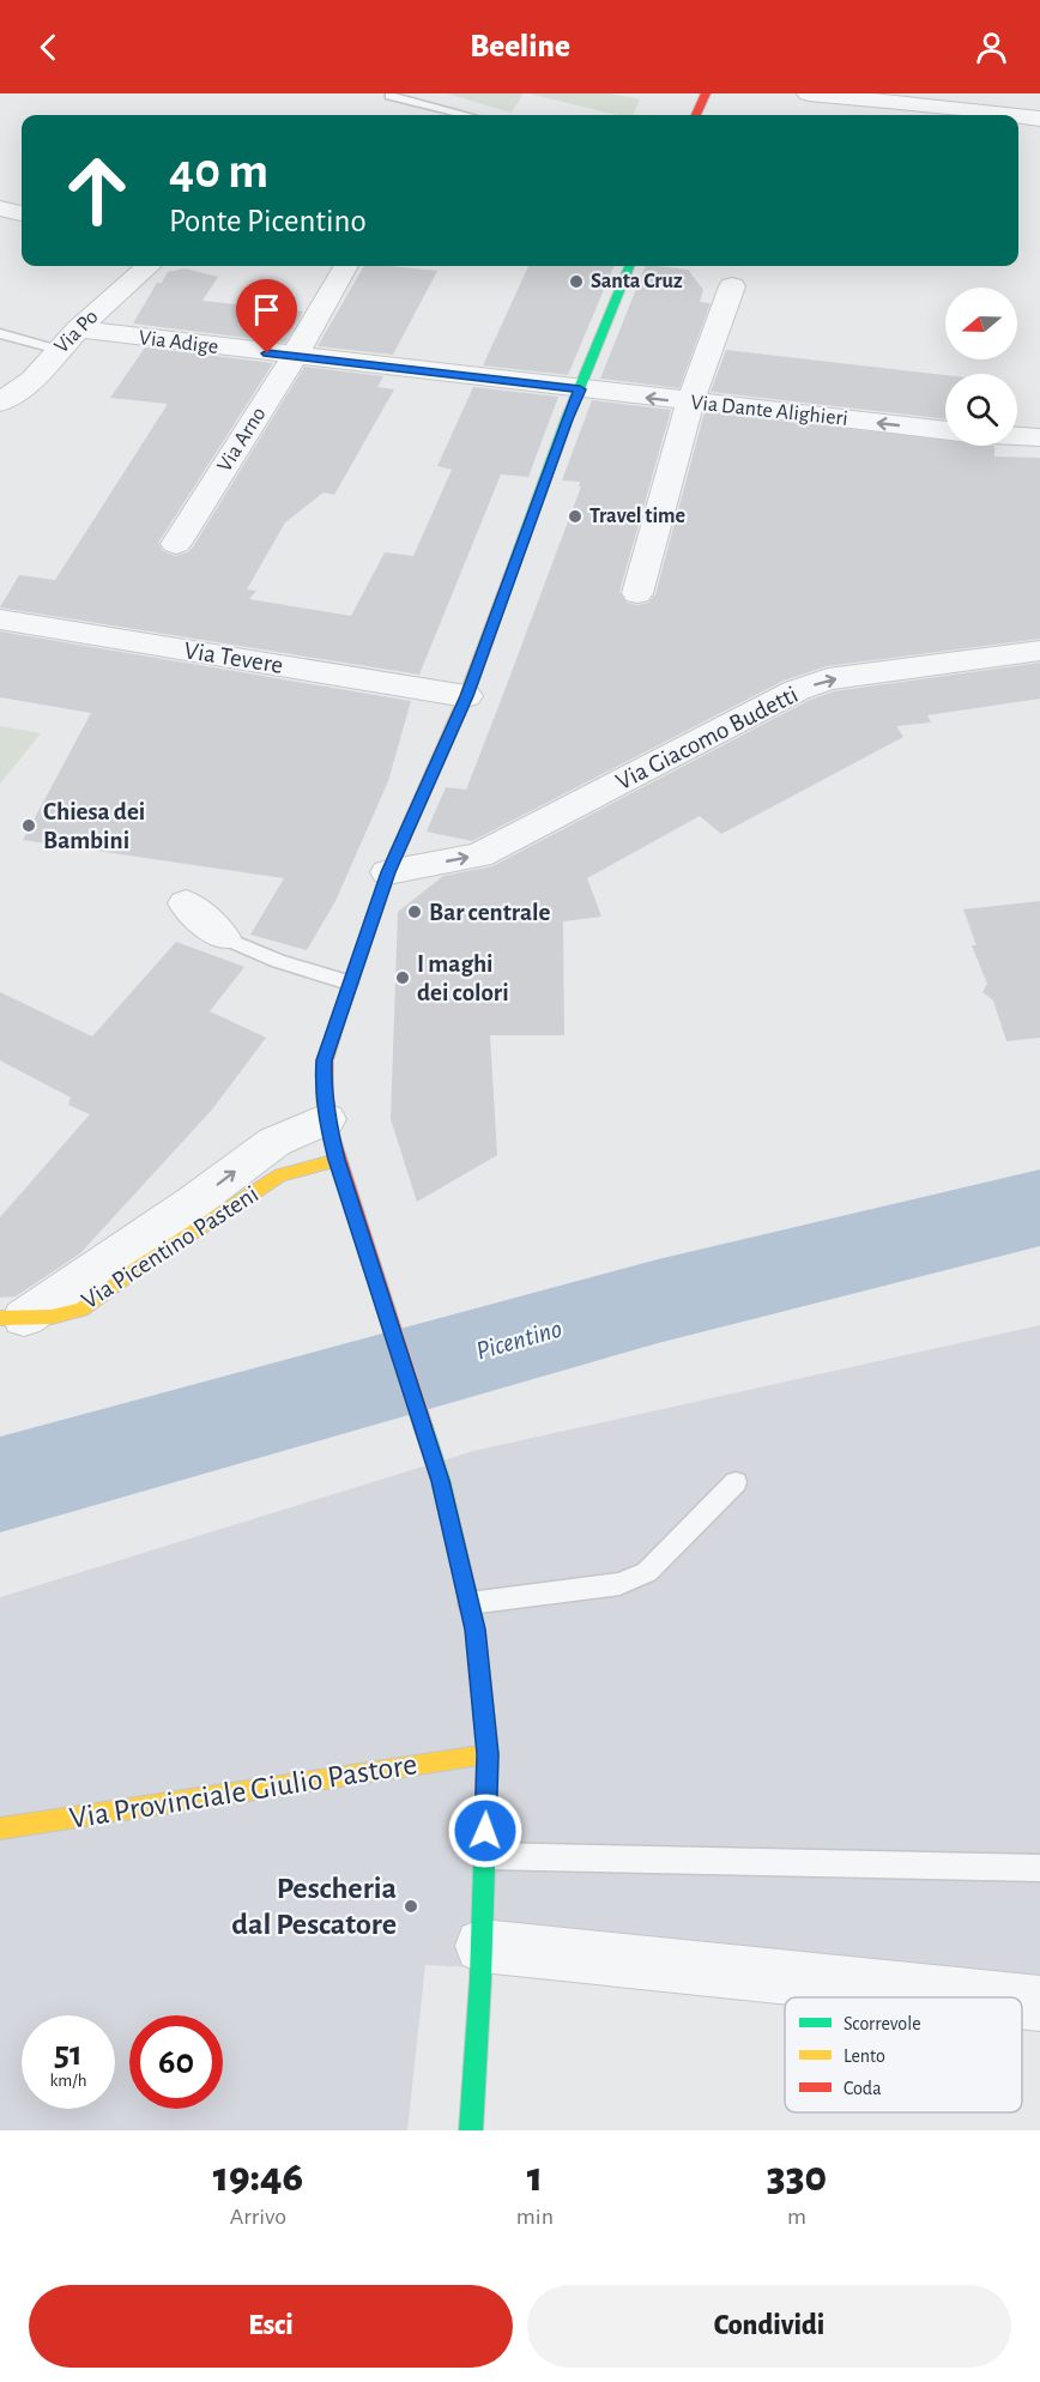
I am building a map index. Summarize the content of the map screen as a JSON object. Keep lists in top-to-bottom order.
{
  "streets": {
    "main road": ["Via Picentino Pasteni", "Via Provinciale Giulio Pastore"],
    "street": [
      "Via Po",
      "Via Adige",
      "Via Dante Alighieri",
      "Via Arno",
      "Via Tevere",
      "Via Giacomo Budetti"
    ]
  },
  "crossings": [
    ["Via Po", "Via Adige"],
    ["Via Adige", "Via Dante Alighieri"],
    ["Via Adige", "Via Arno"]
  ],
  "one_way": ["Via Giacomo Budetti"],
  "water": ["Picentino"],
  "places": [
    "Santa Cruz",
    "Travel time",
    "Chiesa dei Bambini",
    "Bar centrale",
    "I maghi dei colori",
    "Pescheria dal Pescatore"
  ],
  "legend": ["Scorrevole", "Lento", "Coda"],
  "north": "left",
  "page": {
    "header": "Beeline",
    "turn": ["40 m", "Ponte Picentino"],
    "speed": "51 km/h",
    "limit": "60",
    "eta": [
      "19:46",
      "Arrivo",
      "1",
      "min",
      "330",
      "m"
    ],
    "buttons": ["Esci", "Condividi"]
  }
}
